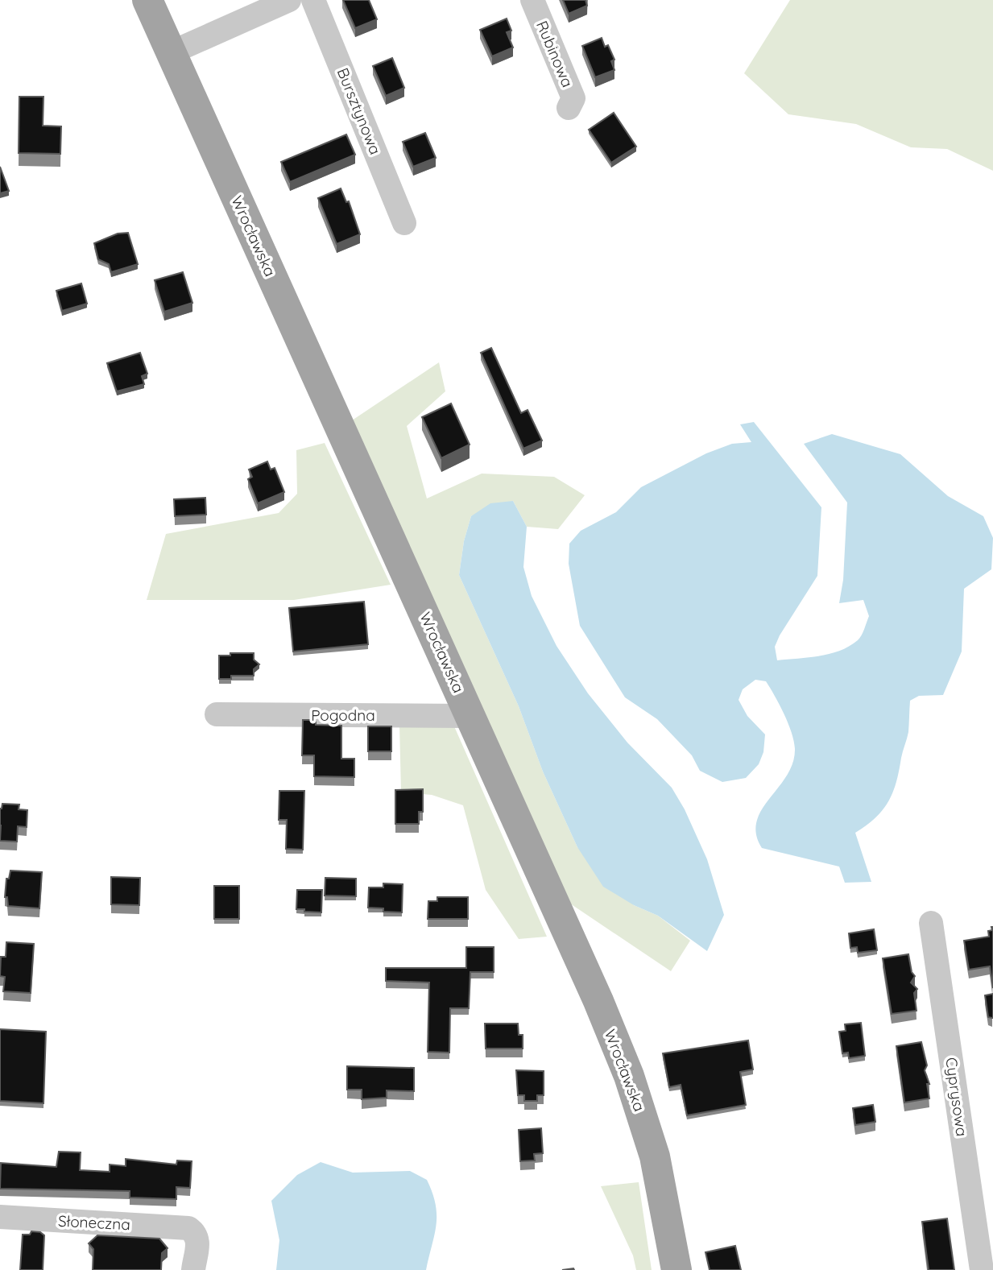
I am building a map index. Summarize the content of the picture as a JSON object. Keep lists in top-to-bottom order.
{
  "streets": {
    "main road": ["Wrocławska"],
    "street": [
      "Rubinowa",
      "Bursztynowa",
      "Pogodna",
      "Cyprysowa",
      "Słoneczna"
    ]
  },
  "crossings": [
    ["Wrocławska", "Pogodna"]
  ]
}
